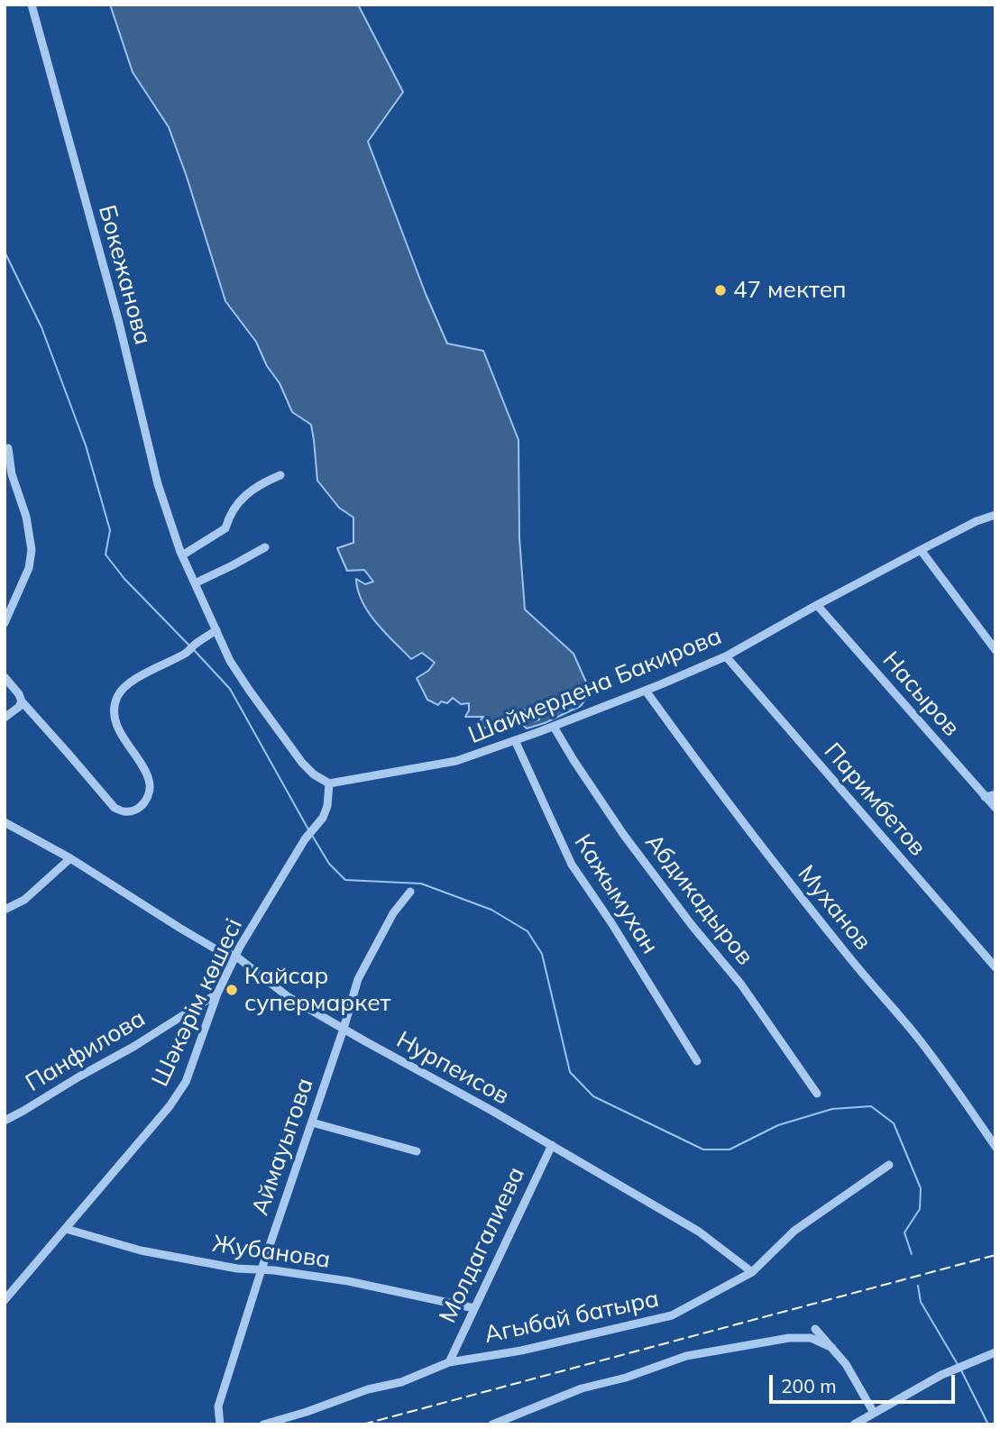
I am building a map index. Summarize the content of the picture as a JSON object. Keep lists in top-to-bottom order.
{
  "streets": {
    "street": [
      "Бокежанова",
      "Шаймердена Бакирова",
      "Насыров",
      "Паримбетов",
      "Кажымухан",
      "Абдикадыров",
      "Муханов",
      "Шәкәрім көшесі",
      "Панфилова",
      "Нурпеисов",
      "Аймауытова",
      "Молдагалиева",
      "Жубанова",
      "Агыбай батыра"
    ]
  },
  "crossings": [
    ["Бокежанова", "Шаймердена Бакирова"],
    ["Бокежанова", "Шәкәрім көшесі"],
    ["Шаймердена Бакирова", "Насыров"],
    ["Шаймердена Бакирова", "Паримбетов"],
    ["Шаймердена Бакирова", "Кажымухан"],
    ["Шаймердена Бакирова", "Абдикадыров"],
    ["Шаймердена Бакирова", "Муханов"],
    ["Шаймердена Бакирова", "Шәкәрім көшесі"],
    ["Шәкәрім көшесі", "Панфилова"],
    ["Шәкәрім көшесі", "Нурпеисов"],
    ["Шәкәрім көшесі", "Жубанова"],
    ["Нурпеисов", "Аймауытова"],
    ["Нурпеисов", "Молдагалиева"],
    ["Нурпеисов", "Агыбай батыра"],
    ["Аймауытова", "Жубанова"],
    ["Молдагалиева", "Жубанова"],
    ["Молдагалиева", "Агыбай батыра"]
  ],
  "places": ["47 мектеп", "Кайсар супермаркет"],
  "scale_bar": "200 m"
}
